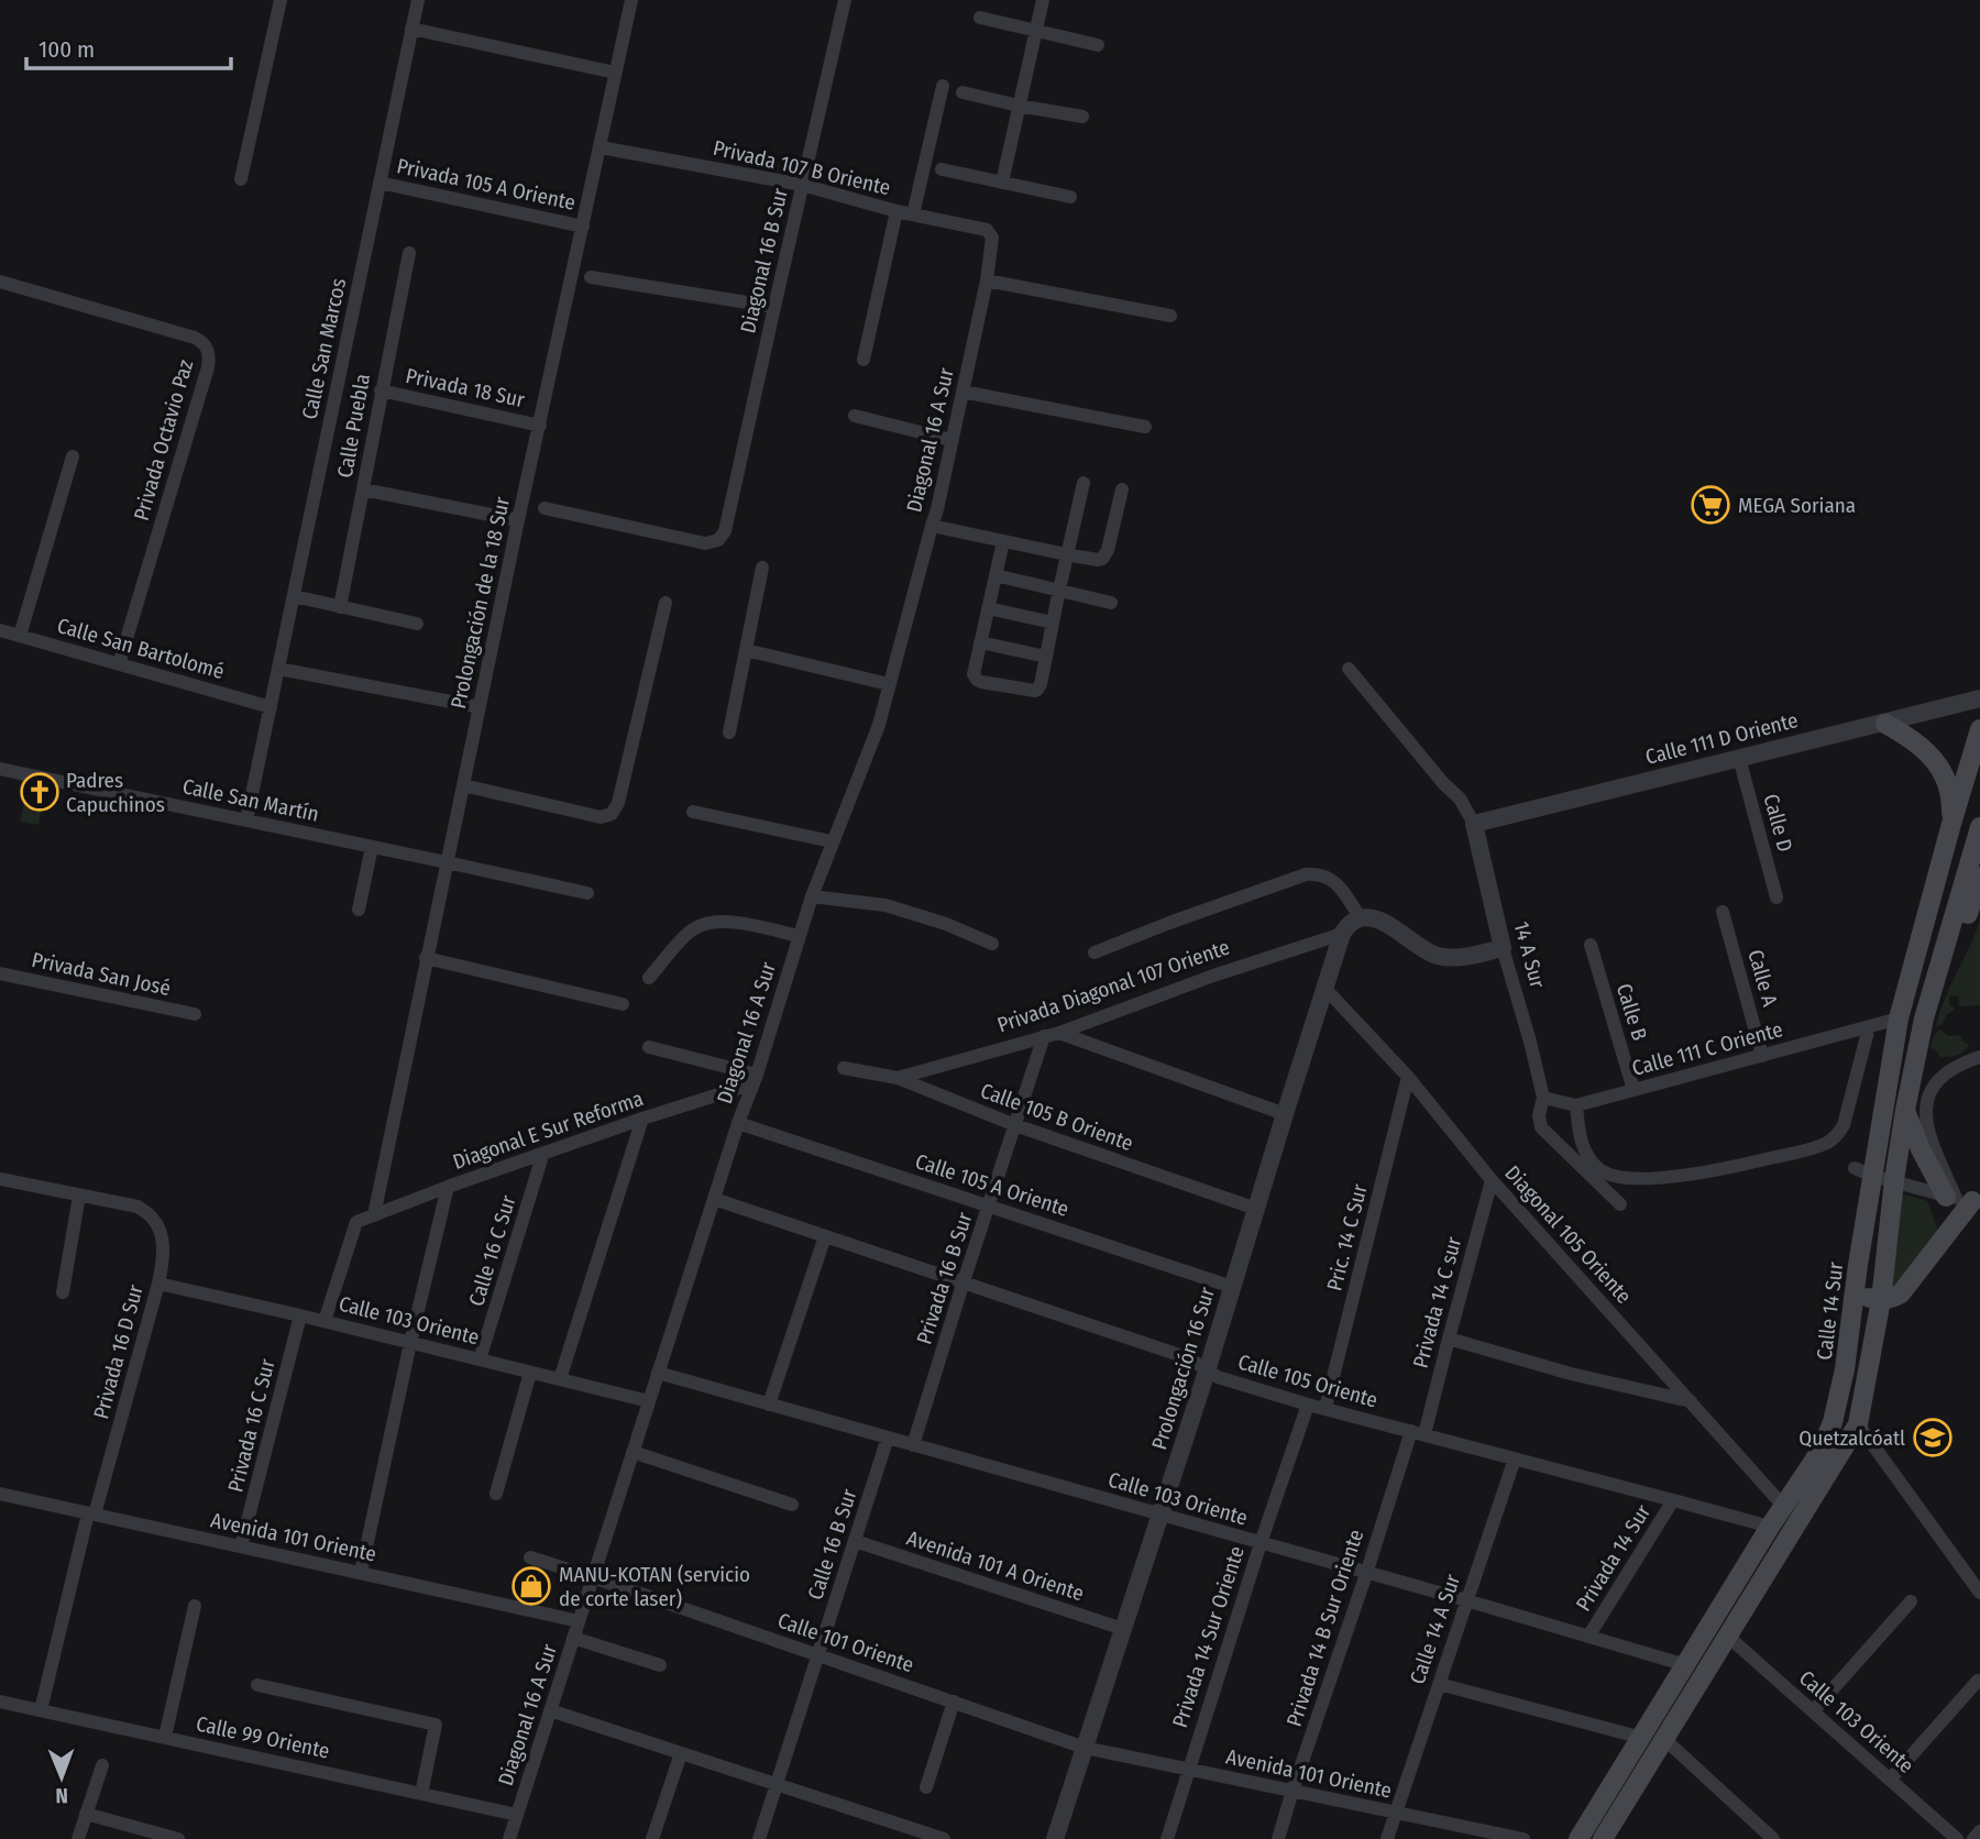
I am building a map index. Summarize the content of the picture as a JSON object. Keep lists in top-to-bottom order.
{
  "streets": {
    "main road": ["Calle 14 Sur"],
    "street": [
      "Privada 107 B Oriente",
      "Privada 105 A Oriente",
      "Diagonal 16 B Sur",
      "Calle San Marcos",
      "Privada 18 Sur",
      "Calle Puebla",
      "Privada Octavio Paz",
      "Diagonal 16 A Sur",
      "Prolongación de la 18 Sur",
      "Calle San Bartolomé",
      "Calle 111 D Oriente",
      "Calle San Martín",
      "Calle D",
      "14 A Sur",
      "Privada San José",
      "Calle A",
      "Privada Diagonal 107 Oriente",
      "Calle B",
      "Calle 111 C Oriente",
      "Calle 105 B Oriente",
      "Diagonal E Sur Reforma",
      "Calle 105 A Oriente",
      "Diagonal 105 Oriente",
      "Pric. 14 C Sur",
      "Calle 16 C Sur",
      "Privada 16 B Sur",
      "Privada 14 C sur",
      "Calle 103 Oriente",
      "Privada 16 D Sur",
      "Prolongación 16 Sur",
      "Calle 105 Oriente",
      "Privada 16 C Sur",
      "Avenida 101 Oriente",
      "Calle 16 B Sur",
      "Privada 14 Sur",
      "Avenida 101 A Oriente",
      "Privada 14 B Sur Oriente",
      "Calle 14 A Sur",
      "Privada 14 Sur Oriente",
      "Calle 101 Oriente",
      "Calle 99 Oriente"
    ]
  },
  "crossings": [
    ["Privada 107 B Oriente", "Diagonal 16 B Sur"],
    ["Privada 107 B Oriente", "Diagonal 16 A Sur"],
    ["Privada 107 B Oriente", "Prolongación de la 18 Sur"],
    ["Privada 105 A Oriente", "Calle San Marcos"],
    ["Privada 105 A Oriente", "Prolongación de la 18 Sur"],
    ["Calle San Marcos", "Calle San Bartolomé"],
    ["Calle San Marcos", "Calle San Martín"],
    ["Privada 18 Sur", "Calle Puebla"],
    ["Privada 18 Sur", "Prolongación de la 18 Sur"],
    ["Privada Octavio Paz", "Calle San Bartolomé"],
    ["Diagonal 16 A Sur", "Diagonal E Sur Reforma"],
    ["Diagonal 16 A Sur", "Calle 105 A Oriente"],
    ["Diagonal 16 A Sur", "Calle 103 Oriente"],
    ["Diagonal 16 A Sur", "Calle 105 Oriente"],
    ["Diagonal 16 A Sur", "Avenida 101 Oriente"],
    ["Diagonal 16 A Sur", "Calle 101 Oriente"],
    ["Diagonal 16 A Sur", "Calle 99 Oriente"],
    ["Prolongación de la 18 Sur", "Calle San Martín"],
    ["Prolongación de la 18 Sur", "Diagonal E Sur Reforma"],
    ["Calle 111 D Oriente", "Calle D"],
    ["Calle 111 D Oriente", "14 A Sur"],
    ["14 A Sur", "Calle 111 C Oriente"],
    ["Calle A", "Calle 111 C Oriente"],
    ["Privada Diagonal 107 Oriente", "Calle 105 B Oriente"],
    ["Privada Diagonal 107 Oriente", "Privada 16 B Sur"],
    ["Privada Diagonal 107 Oriente", "Prolongación 16 Sur"],
    ["Calle B", "Calle 111 C Oriente"],
    ["Calle 111 C Oriente", "Calle 14 Sur"],
    ["Calle 105 B Oriente", "Privada 16 B Sur"],
    ["Calle 105 B Oriente", "Prolongación 16 Sur"],
    ["Diagonal E Sur Reforma", "Calle 16 C Sur"],
    ["Diagonal E Sur Reforma", "Calle 103 Oriente"],
    ["Calle 105 A Oriente", "Privada 16 B Sur"],
    ["Calle 105 A Oriente", "Prolongación 16 Sur"],
    ["Diagonal 105 Oriente", "Pric. 14 C Sur"],
    ["Diagonal 105 Oriente", "Privada 14 C sur"],
    ["Diagonal 105 Oriente", "Calle 14 Sur"],
    ["Diagonal 105 Oriente", "Prolongación 16 Sur"],
    ["Pric. 14 C Sur", "Calle 105 Oriente"],
    ["Calle 16 C Sur", "Calle 103 Oriente"],
    ["Privada 16 B Sur", "Calle 103 Oriente"],
    ["Privada 16 B Sur", "Calle 105 Oriente"],
    ["Privada 14 C sur", "Calle 105 Oriente"],
    ["Privada 14 C sur", "Privada 14 B Sur Oriente"],
    ["Calle 14 Sur", "Calle 103 Oriente"],
    ["Calle 14 Sur", "Calle 105 Oriente"],
    ["Calle 103 Oriente", "Privada 16 D Sur"],
    ["Calle 103 Oriente", "Prolongación 16 Sur"],
    ["Calle 103 Oriente", "Privada 16 C Sur"],
    ["Calle 103 Oriente", "Calle 16 B Sur"],
    ["Calle 103 Oriente", "Privada 14 Sur"],
    ["Calle 103 Oriente", "Privada 14 B Sur Oriente"],
    ["Calle 103 Oriente", "Calle 14 A Sur"],
    ["Calle 103 Oriente", "Privada 14 Sur Oriente"],
    ["Privada 16 D Sur", "Avenida 101 Oriente"],
    ["Privada 16 D Sur", "Calle 99 Oriente"],
    ["Prolongación 16 Sur", "Calle 105 Oriente"],
    ["Prolongación 16 Sur", "Avenida 101 Oriente"],
    ["Prolongación 16 Sur", "Avenida 101 A Oriente"],
    ["Prolongación 16 Sur", "Calle 101 Oriente"],
    ["Calle 105 Oriente", "Privada 14 Sur"],
    ["Calle 105 Oriente", "Privada 14 B Sur Oriente"],
    ["Calle 105 Oriente", "Calle 14 A Sur"],
    ["Calle 105 Oriente", "Privada 14 Sur Oriente"],
    ["Privada 16 C Sur", "Avenida 101 Oriente"],
    ["Avenida 101 Oriente", "Privada 14 B Sur Oriente"],
    ["Avenida 101 Oriente", "Calle 14 A Sur"],
    ["Avenida 101 Oriente", "Privada 14 Sur Oriente"],
    ["Avenida 101 Oriente", "Calle 101 Oriente"],
    ["Calle 16 B Sur", "Avenida 101 A Oriente"],
    ["Calle 16 B Sur", "Calle 101 Oriente"]
  ],
  "places": {
    "supermarket": ["MEGA Soriana"],
    "church": ["Padres Capuchinos"],
    "school or university": ["Quetzalcóatl"],
    "shop": ["MANU-KOTAN (servicio de corte laser)"]
  },
  "scale_bar": "100 m",
  "north": "bottom"
}
